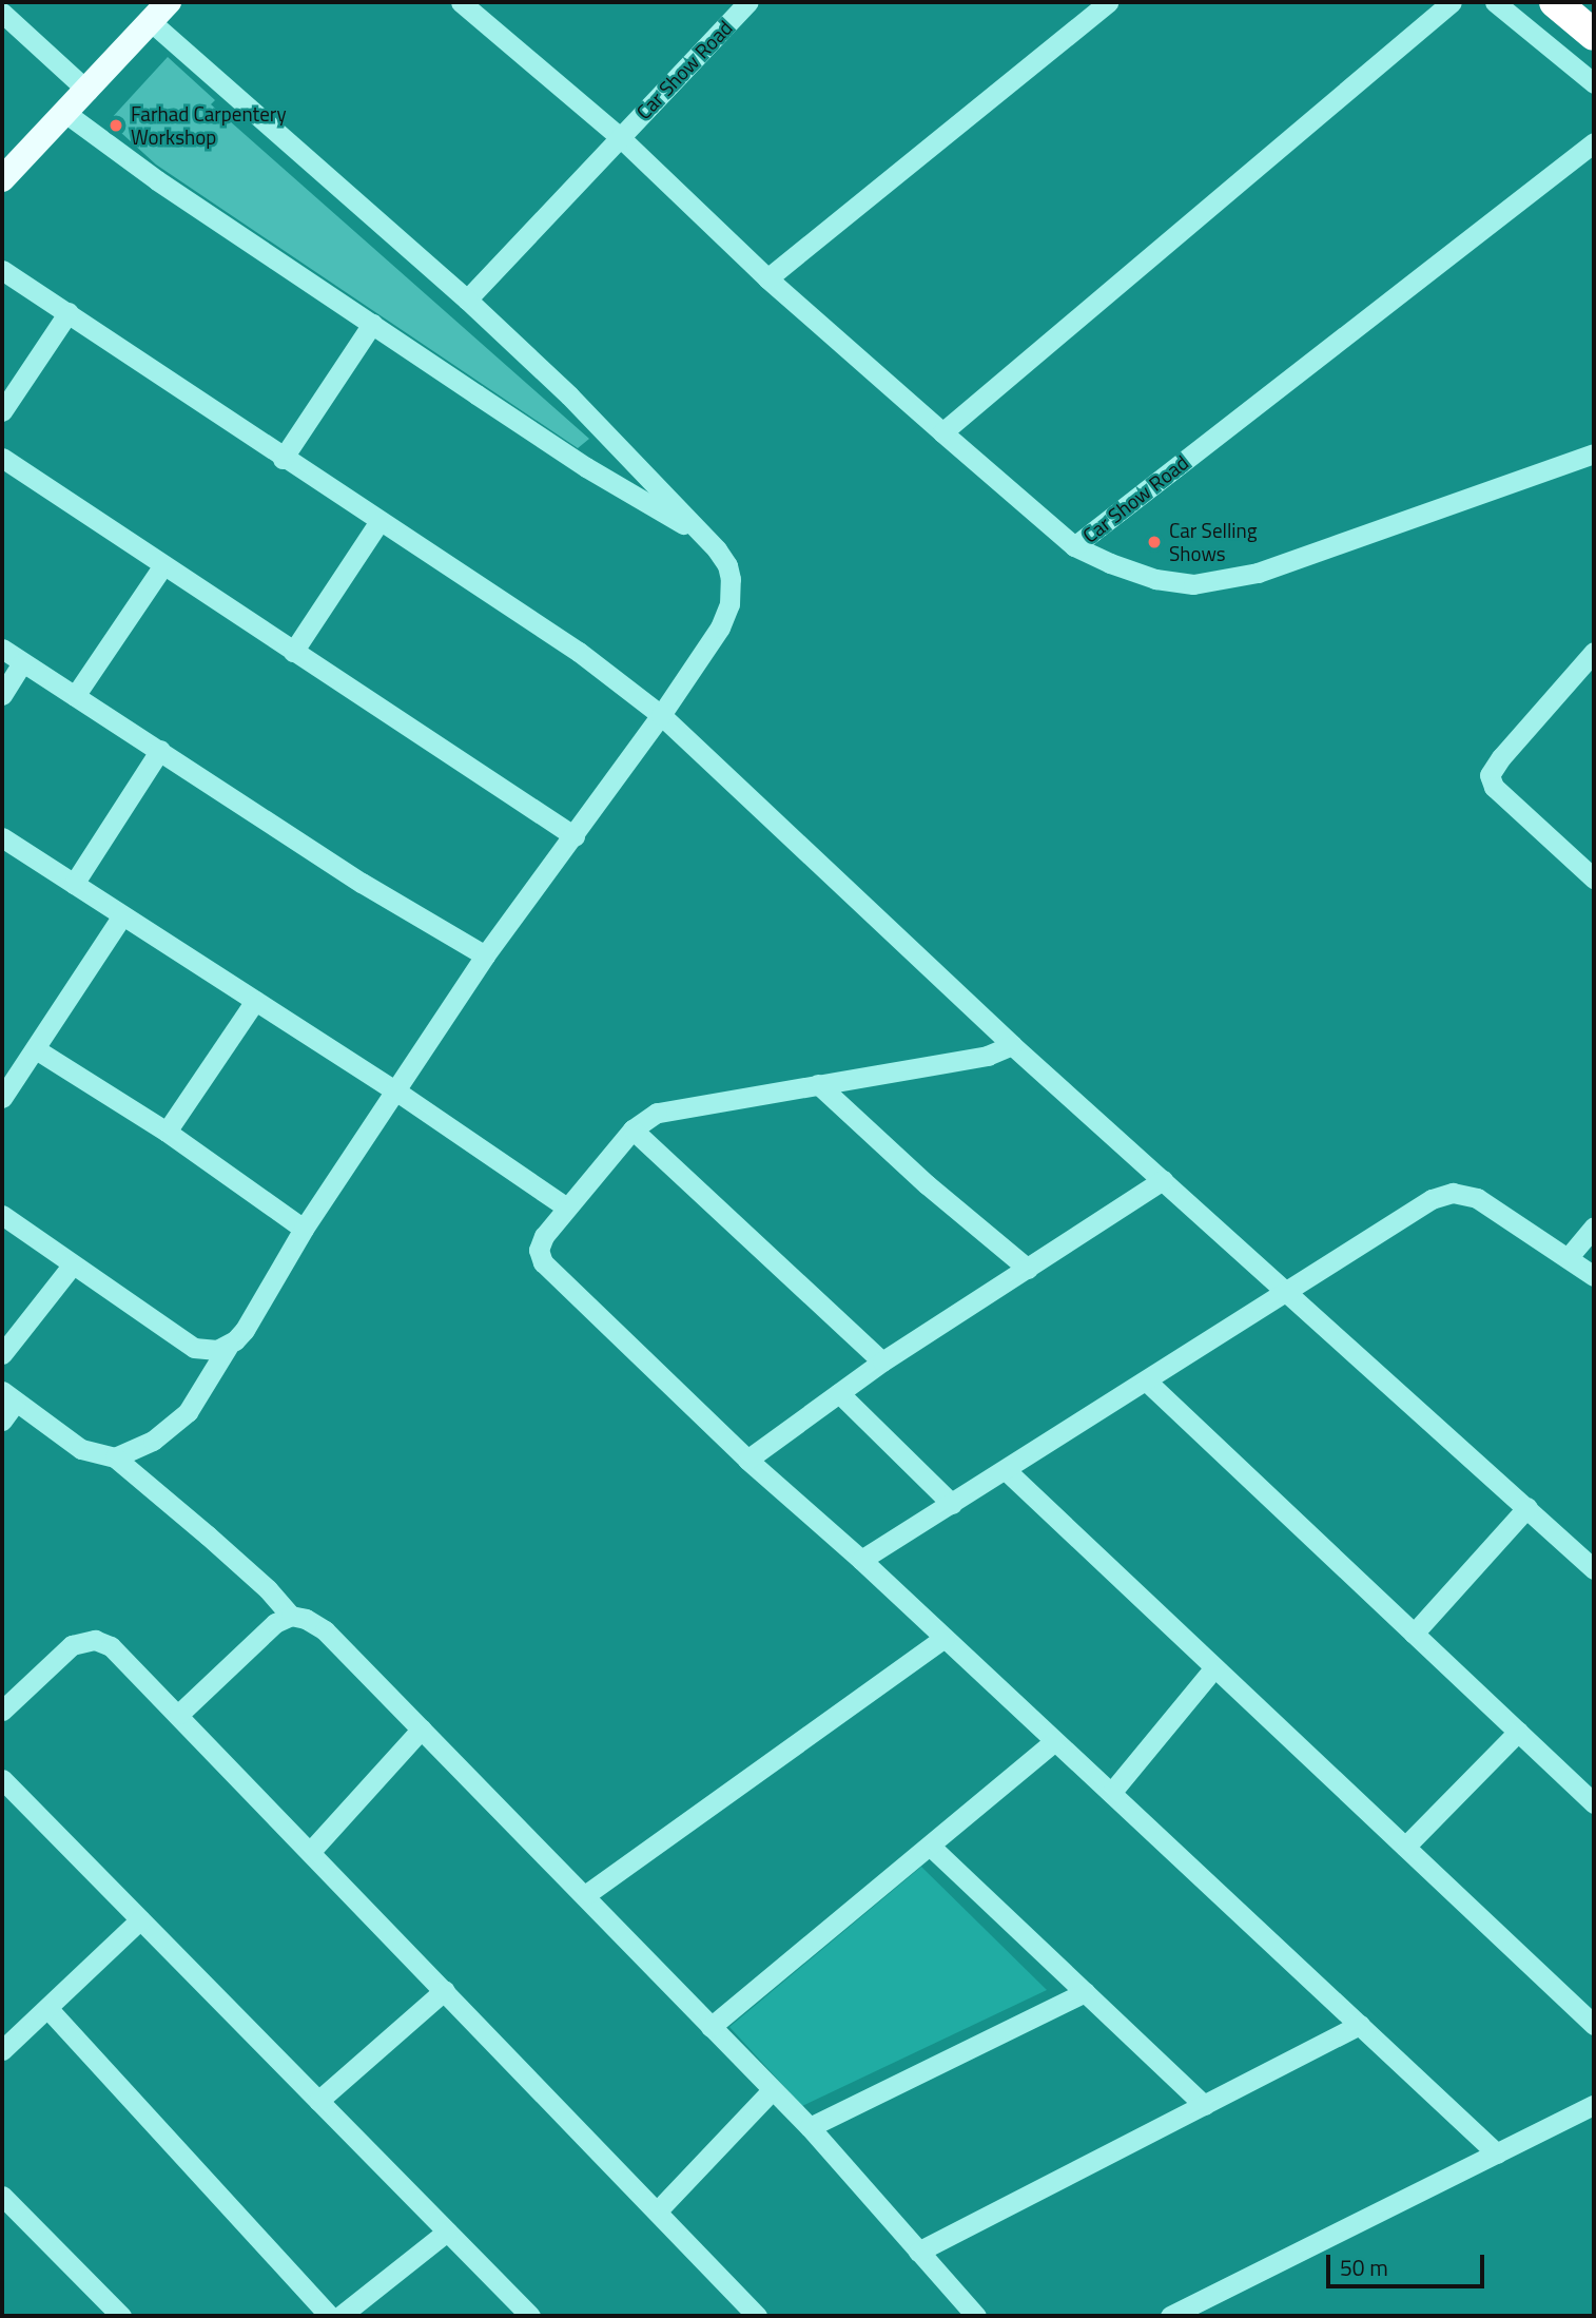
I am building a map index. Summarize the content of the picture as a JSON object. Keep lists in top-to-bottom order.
{
  "streets": {
    "street": ["Car Show Road"]
  },
  "places": ["Farhad Carpentery Workshop", "Car Selling Shows"],
  "scale_bar": "50 m"
}
